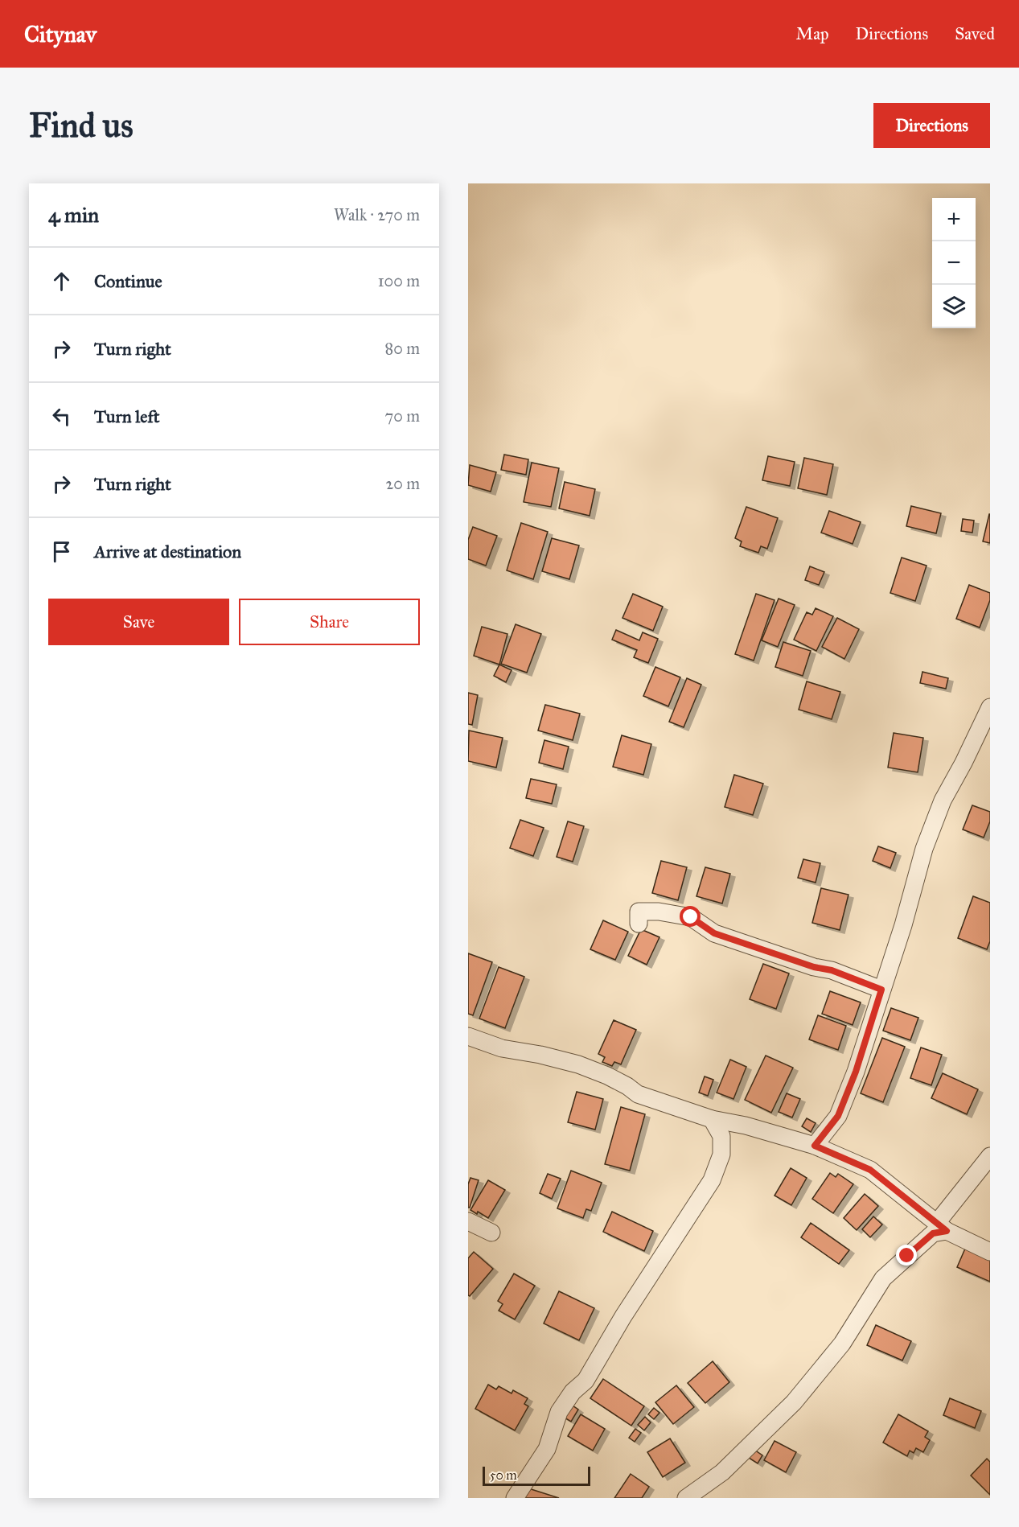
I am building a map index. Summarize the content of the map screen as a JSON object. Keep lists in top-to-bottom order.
{
  "scale_bar": "50 m",
  "page": {
    "header": "Citynav",
    "nav": ["Map", "Directions", "Saved"],
    "buttons": [
      "Directions",
      ["Save", "Share"]
    ],
    "title": "Find us",
    "heading": ["4 min", "Walk · 270 m"],
    "map_buttons": ["+", "−"],
    "list": [
      ["Continue", "100 m"],
      ["Turn right", "80 m"],
      ["Turn left", "70 m"],
      ["Turn right", "20 m"],
      "Arrive at destination"
    ],
    "scale": "50 m"
  }
}
